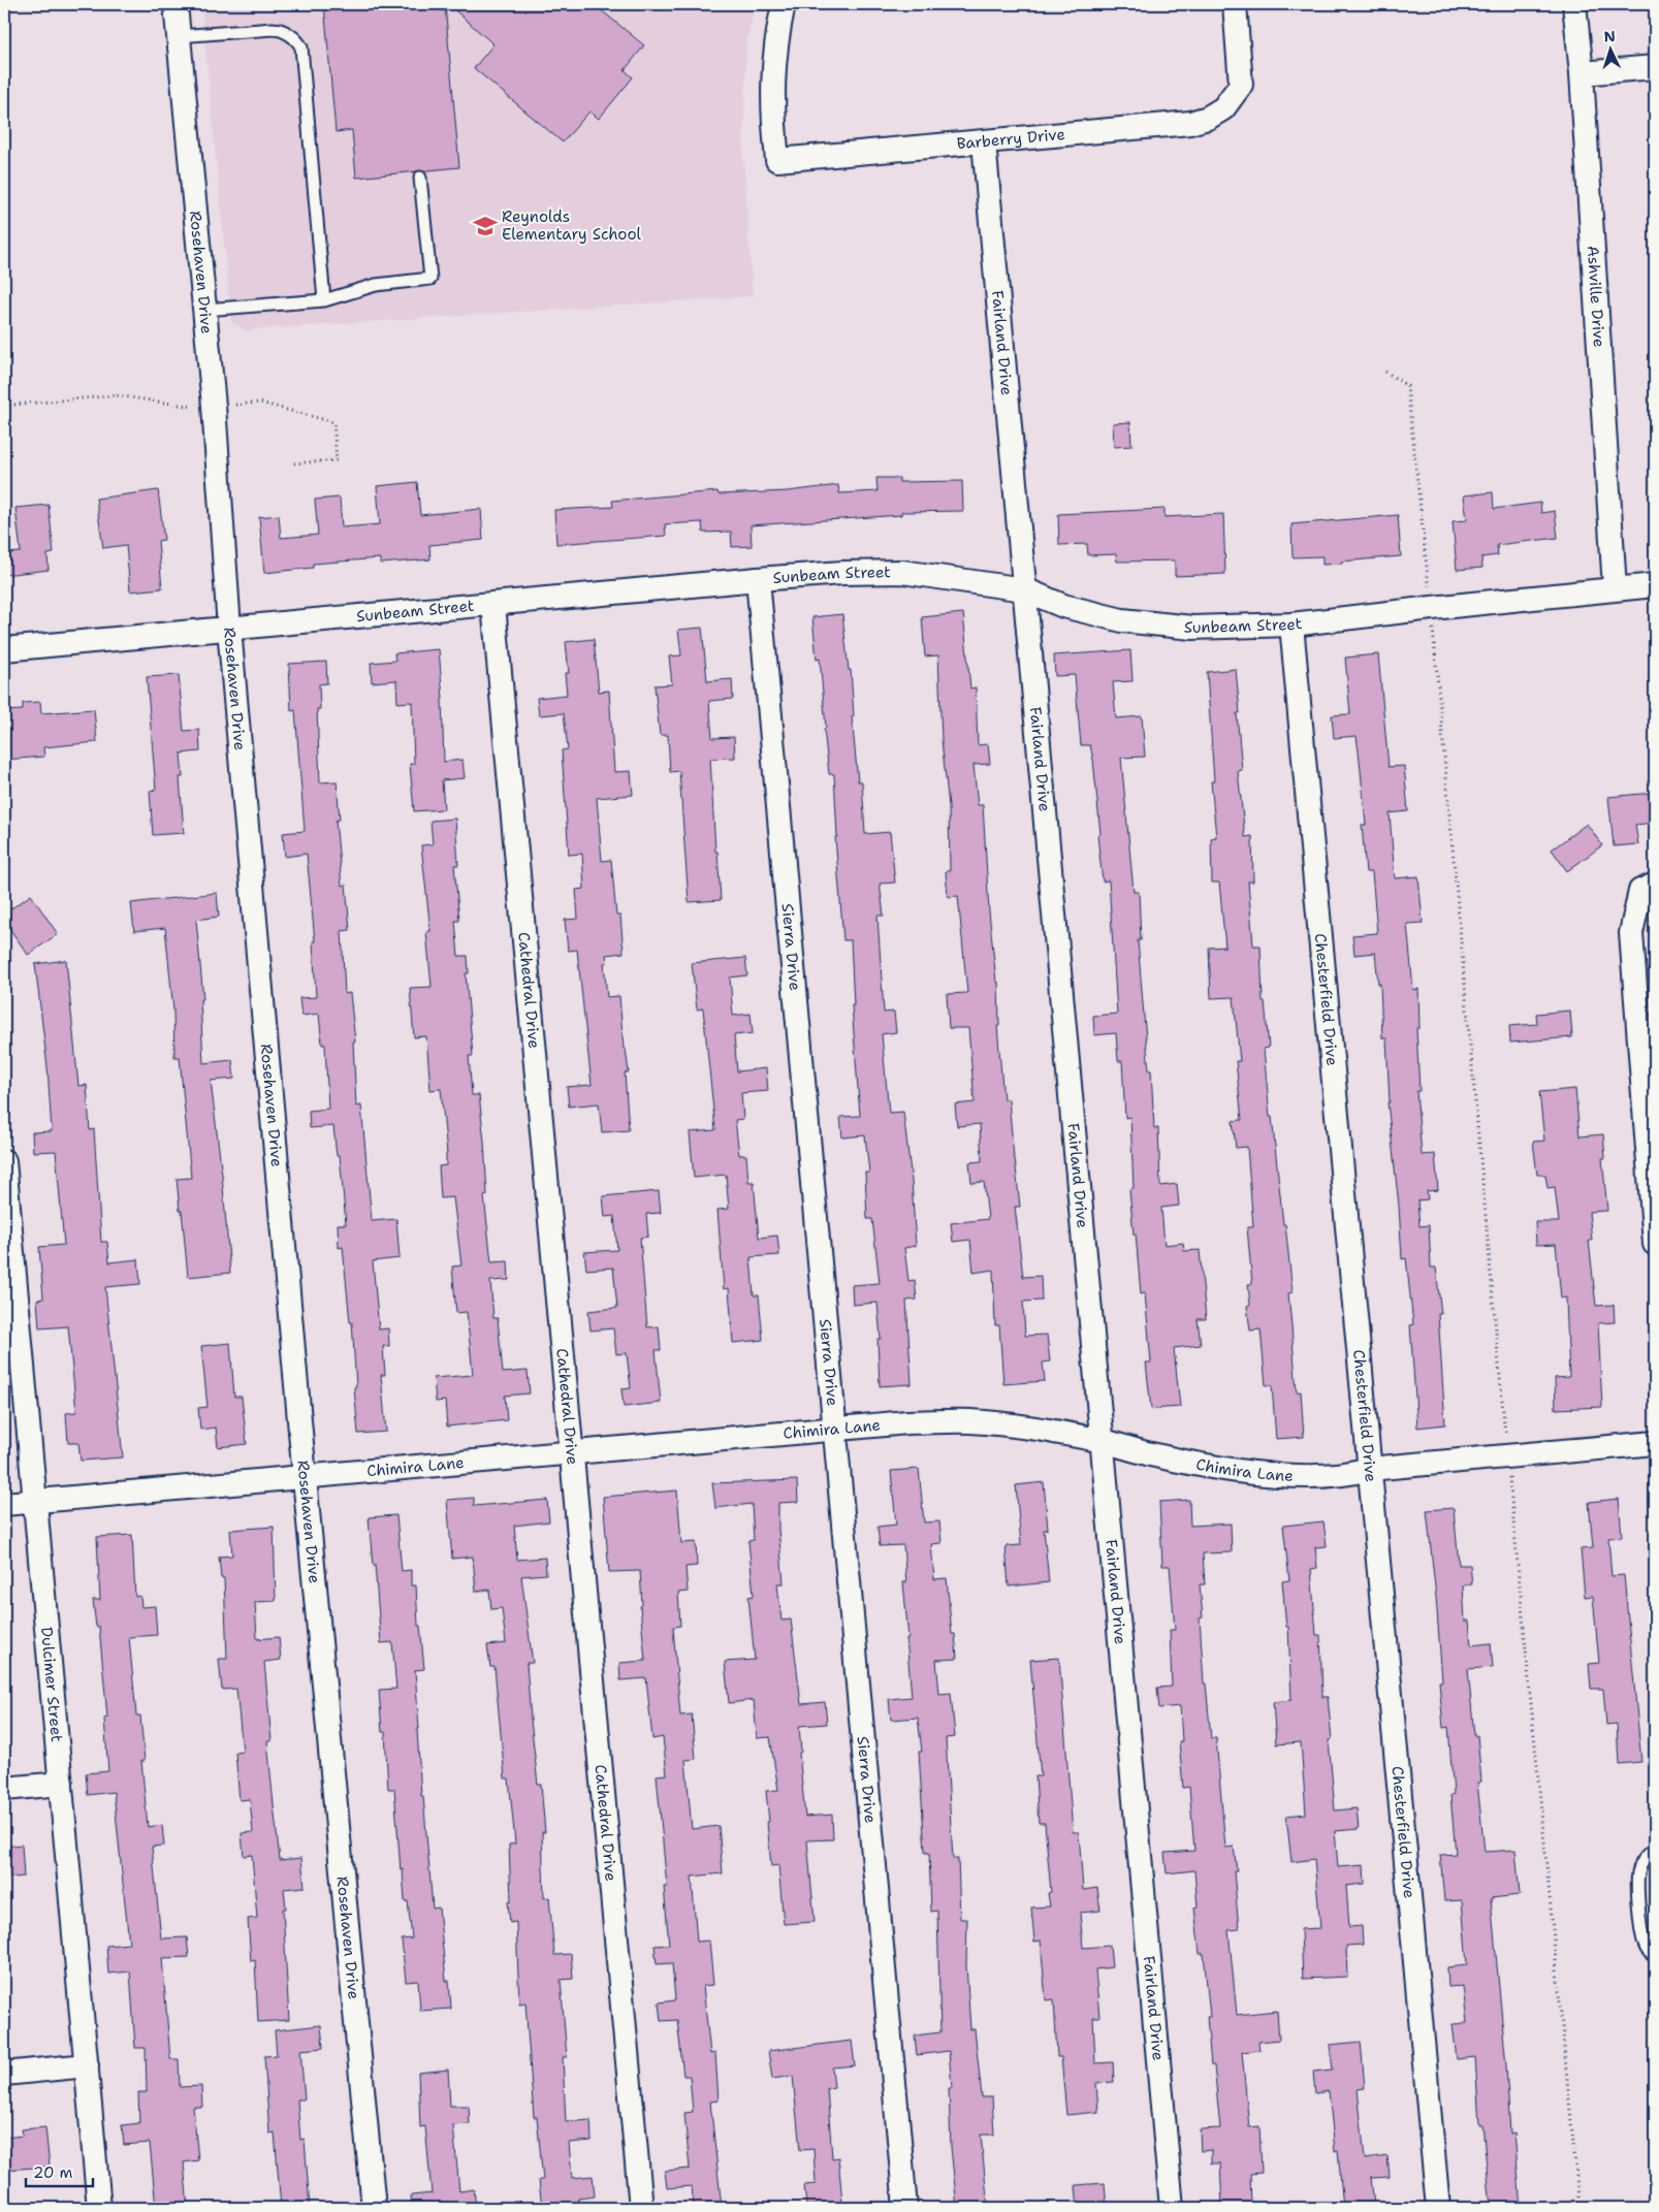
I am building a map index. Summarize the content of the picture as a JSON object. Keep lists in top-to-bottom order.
{
  "streets": {
    "street": [
      "Barberry Drive",
      "Rosehaven Drive",
      "Ashville Drive",
      "Fairland Drive",
      "Sunbeam Street",
      "Sierra Drive",
      "Cathedral Drive",
      "Chesterfield Drive",
      "Chimira Lane",
      "Dulcimer Street"
    ]
  },
  "crossings": [
    ["Barberry Drive", "Fairland Drive"],
    ["Rosehaven Drive", "Sunbeam Street"],
    ["Rosehaven Drive", "Chimira Lane"],
    ["Ashville Drive", "Sunbeam Street"],
    ["Fairland Drive", "Sunbeam Street"],
    ["Fairland Drive", "Chimira Lane"],
    ["Sunbeam Street", "Sierra Drive"],
    ["Sunbeam Street", "Cathedral Drive"],
    ["Sunbeam Street", "Chesterfield Drive"],
    ["Sierra Drive", "Chimira Lane"],
    ["Cathedral Drive", "Chimira Lane"],
    ["Chesterfield Drive", "Chimira Lane"],
    ["Chimira Lane", "Dulcimer Street"]
  ],
  "places": {
    "school or university": ["Reynolds Elementary School"]
  },
  "scale_bar": "20 m",
  "north": "top"
}
